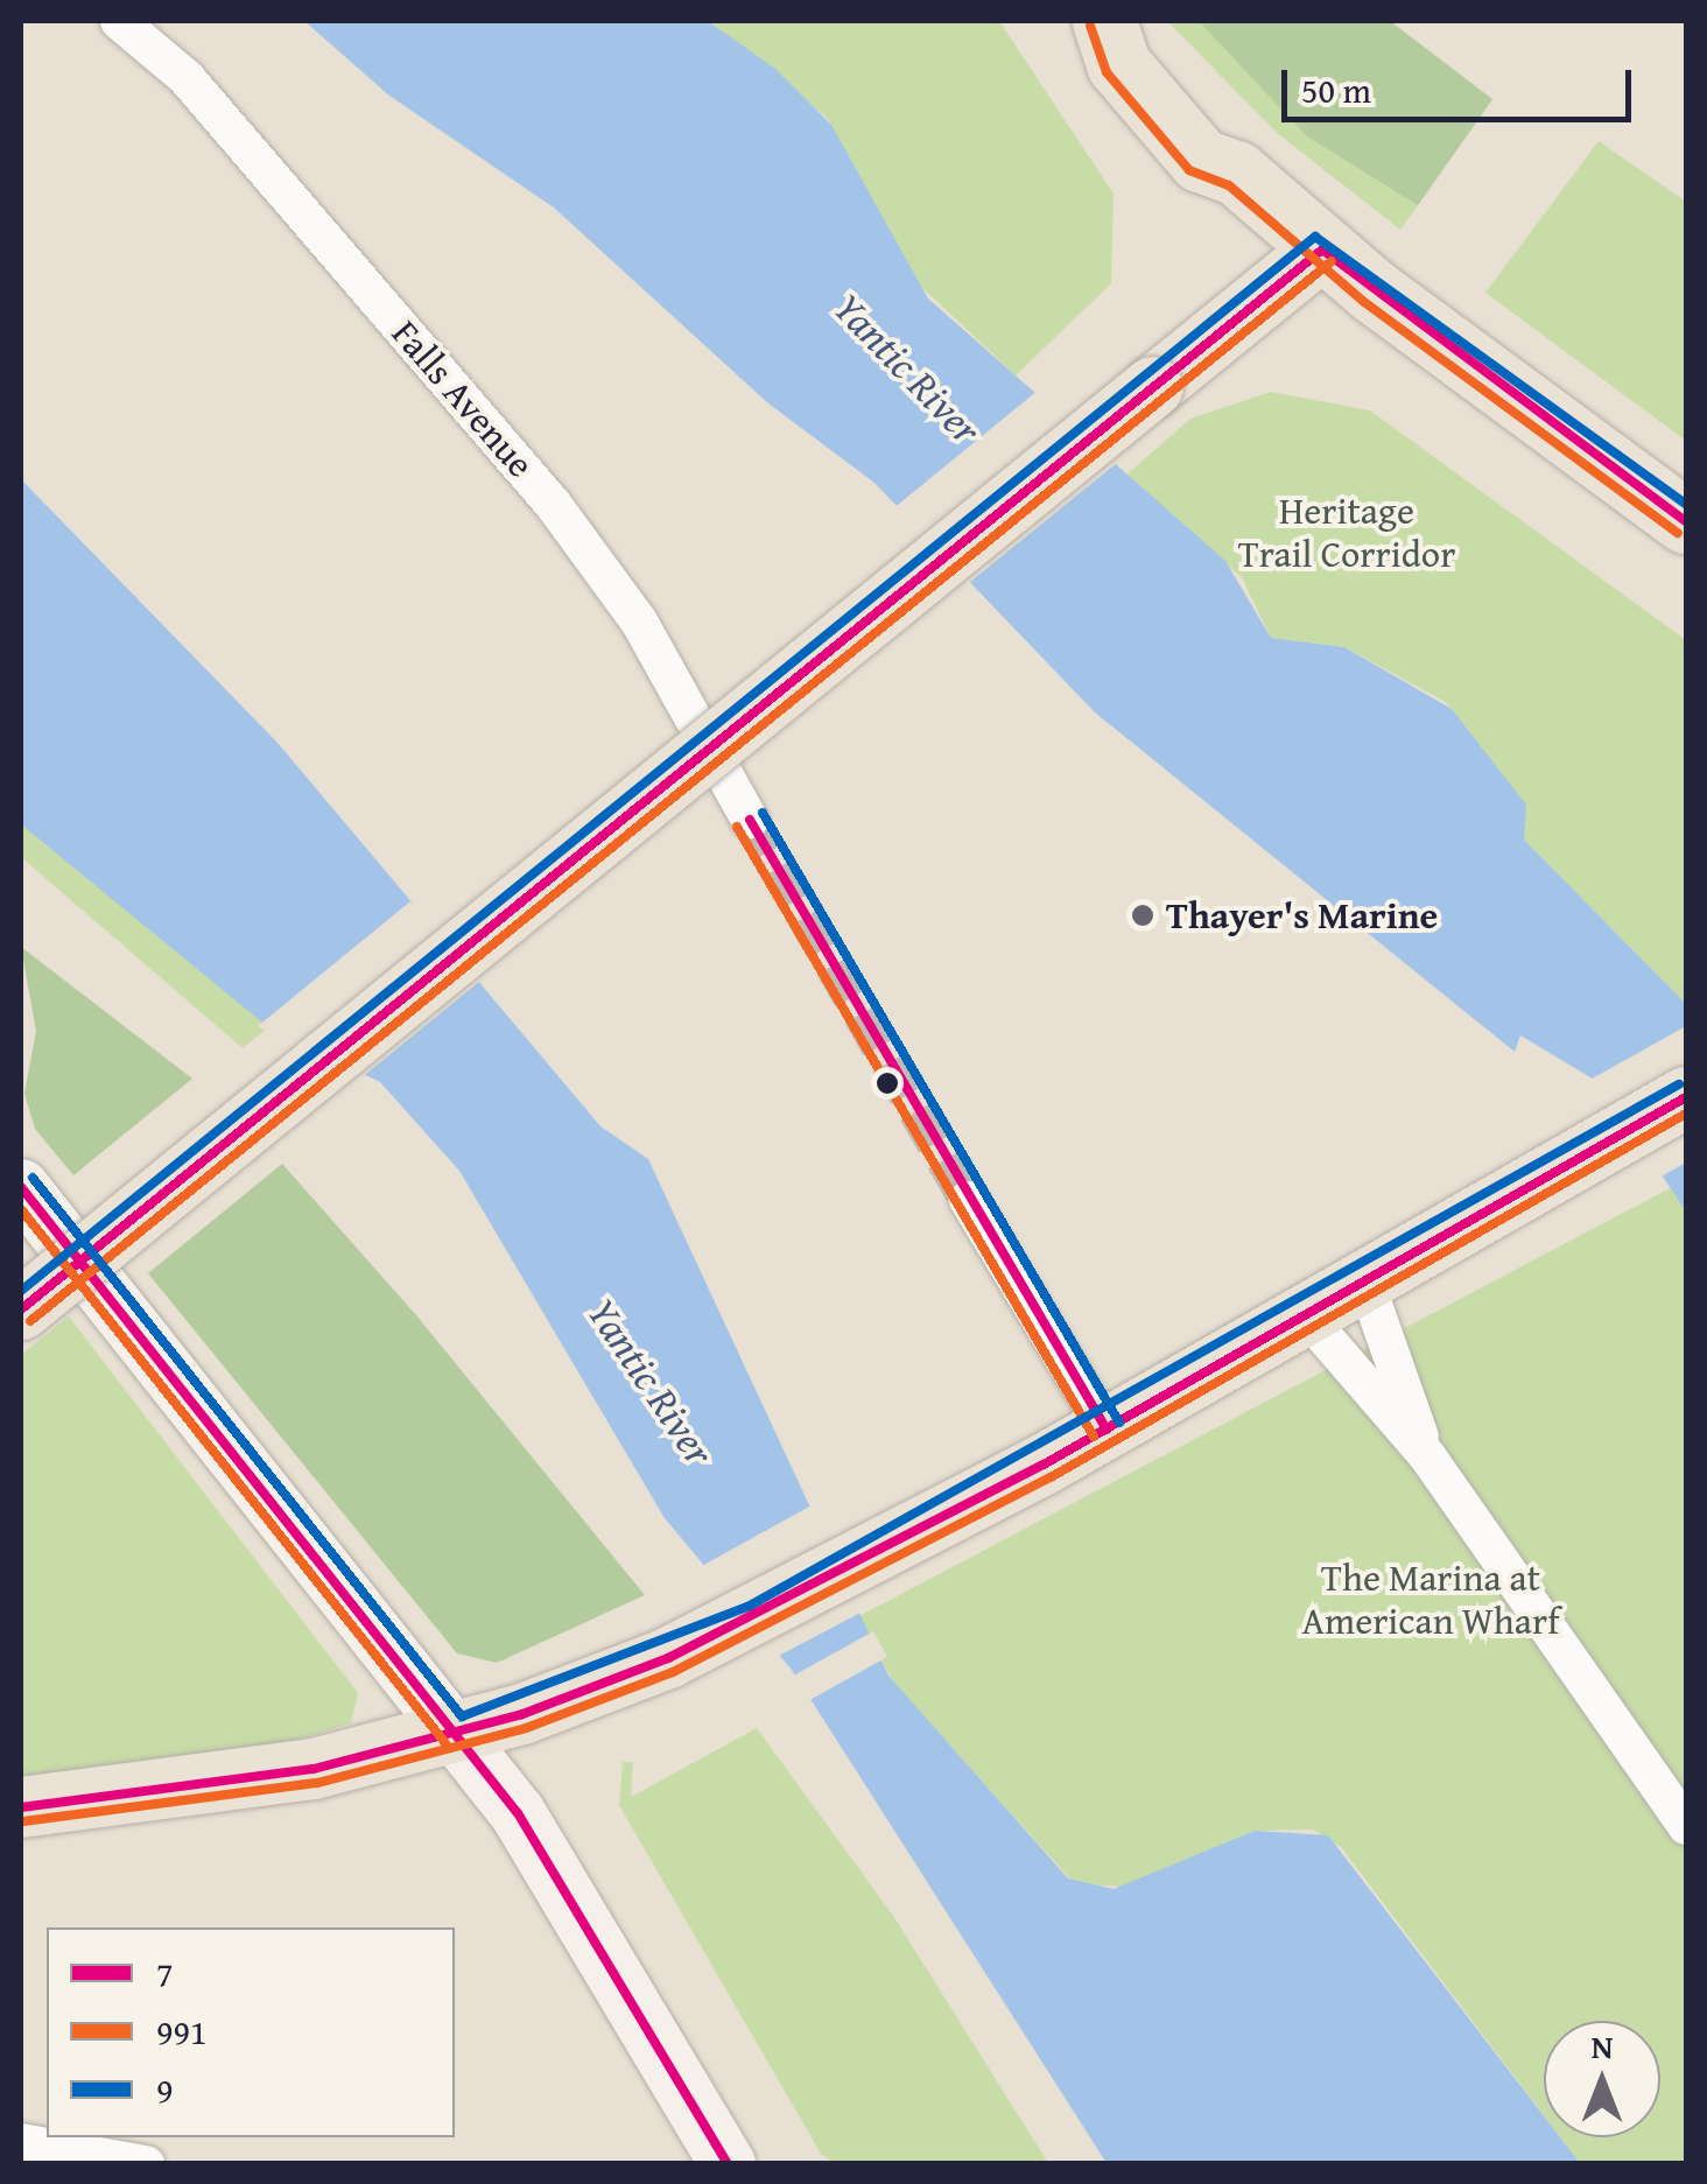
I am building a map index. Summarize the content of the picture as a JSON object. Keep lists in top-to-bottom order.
{
  "streets": {
    "street": ["Falls Avenue"]
  },
  "water": ["Yantic River"],
  "parks": ["Heritage Trail Corridor", "The Marina at American Wharf"],
  "places": ["Thayer's Marine"],
  "lines": ["transit line 991", "transit line 9", "transit line 7"],
  "legend": ["7", "991", "9"],
  "scale_bar": "50 m",
  "north": "top"
}
